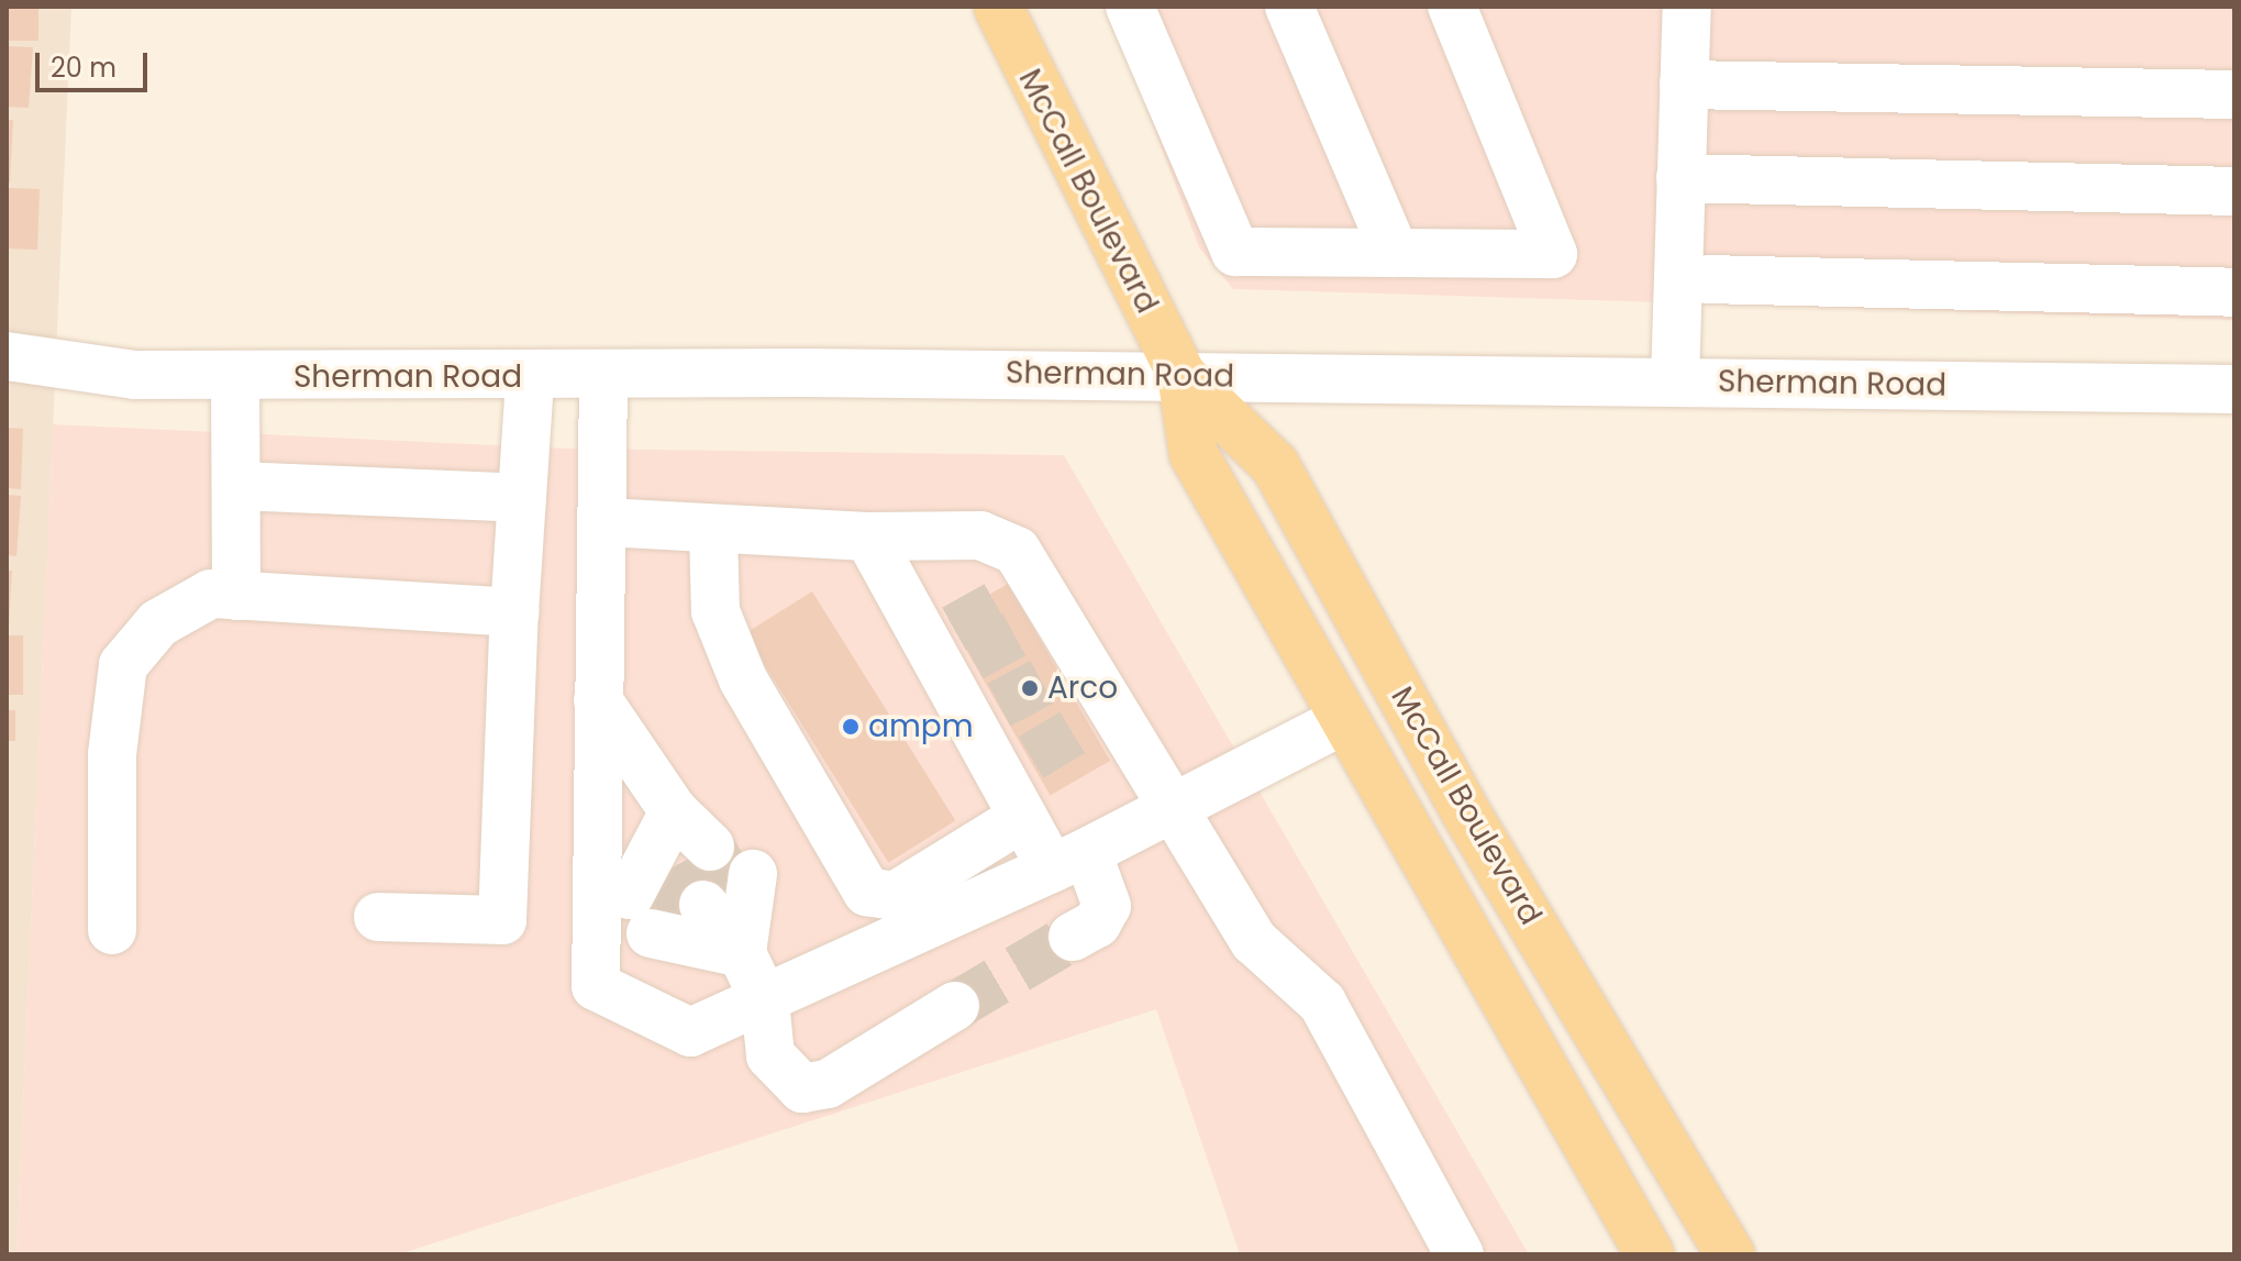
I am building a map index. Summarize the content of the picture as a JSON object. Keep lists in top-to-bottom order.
{
  "streets": {
    "main road": ["McCall Boulevard"],
    "street": ["Sherman Road"]
  },
  "crossings": [
    ["McCall Boulevard", "Sherman Road"]
  ],
  "places": ["Arco", "ampm"],
  "scale_bar": "20 m"
}
